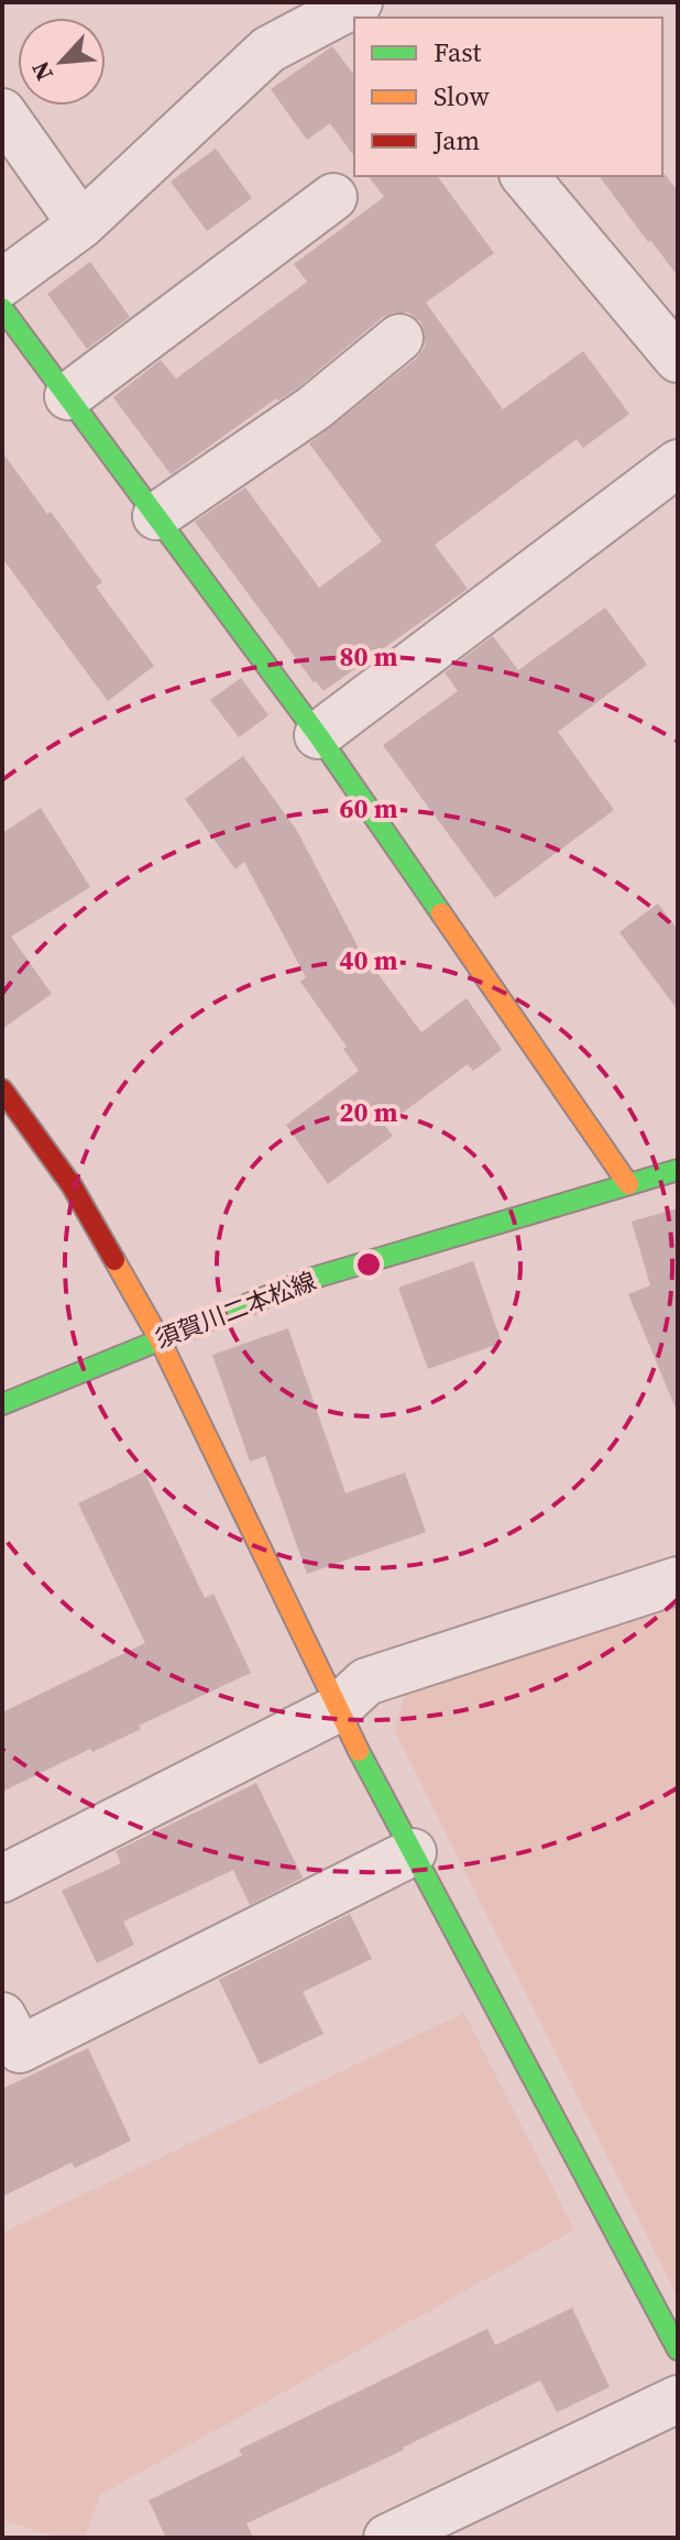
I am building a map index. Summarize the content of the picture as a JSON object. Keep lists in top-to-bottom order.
{
  "streets": {
    "street": ["須賀川二本松線"]
  },
  "legend": ["Fast", "Slow", "Jam"],
  "north": "bottom left",
  "rings": [
    "80 m",
    "60 m",
    "40 m",
    "20 m"
  ]
}
